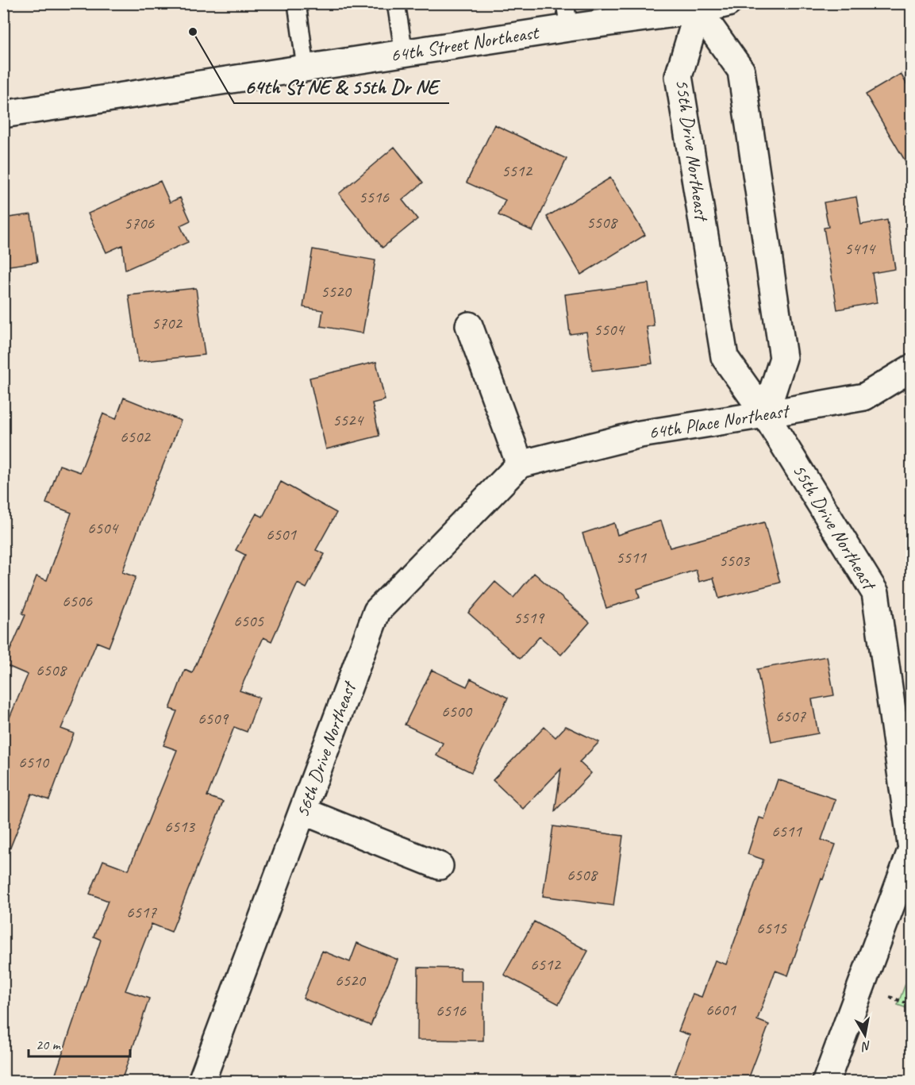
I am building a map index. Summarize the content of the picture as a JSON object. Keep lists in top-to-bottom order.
{
  "streets": {
    "street": [
      "64th Street Northeast",
      "55th Drive Northeast",
      "64th Place Northeast",
      "56th Drive Northeast"
    ]
  },
  "crossings": [
    ["64th Street Northeast", "55th Drive Northeast"],
    ["55th Drive Northeast", "64th Place Northeast"],
    ["64th Place Northeast", "56th Drive Northeast"]
  ],
  "places": ["64th St NE & 55th Dr NE"],
  "house_numbers": [
    "5512",
    "5516",
    "5508",
    "5706",
    "5414",
    "5520",
    "5702",
    "5504",
    "5524",
    "6502",
    "6504",
    "6501",
    "5511",
    "5503",
    "6506",
    "5519",
    "6505",
    "6508",
    "6500",
    "6507",
    "6509",
    "6510",
    "6513",
    "6511",
    "6508",
    "6517",
    "6515",
    "6512",
    "6520",
    "6601",
    "6516"
  ],
  "scale_bar": "20 m",
  "north": "bottom"
}
